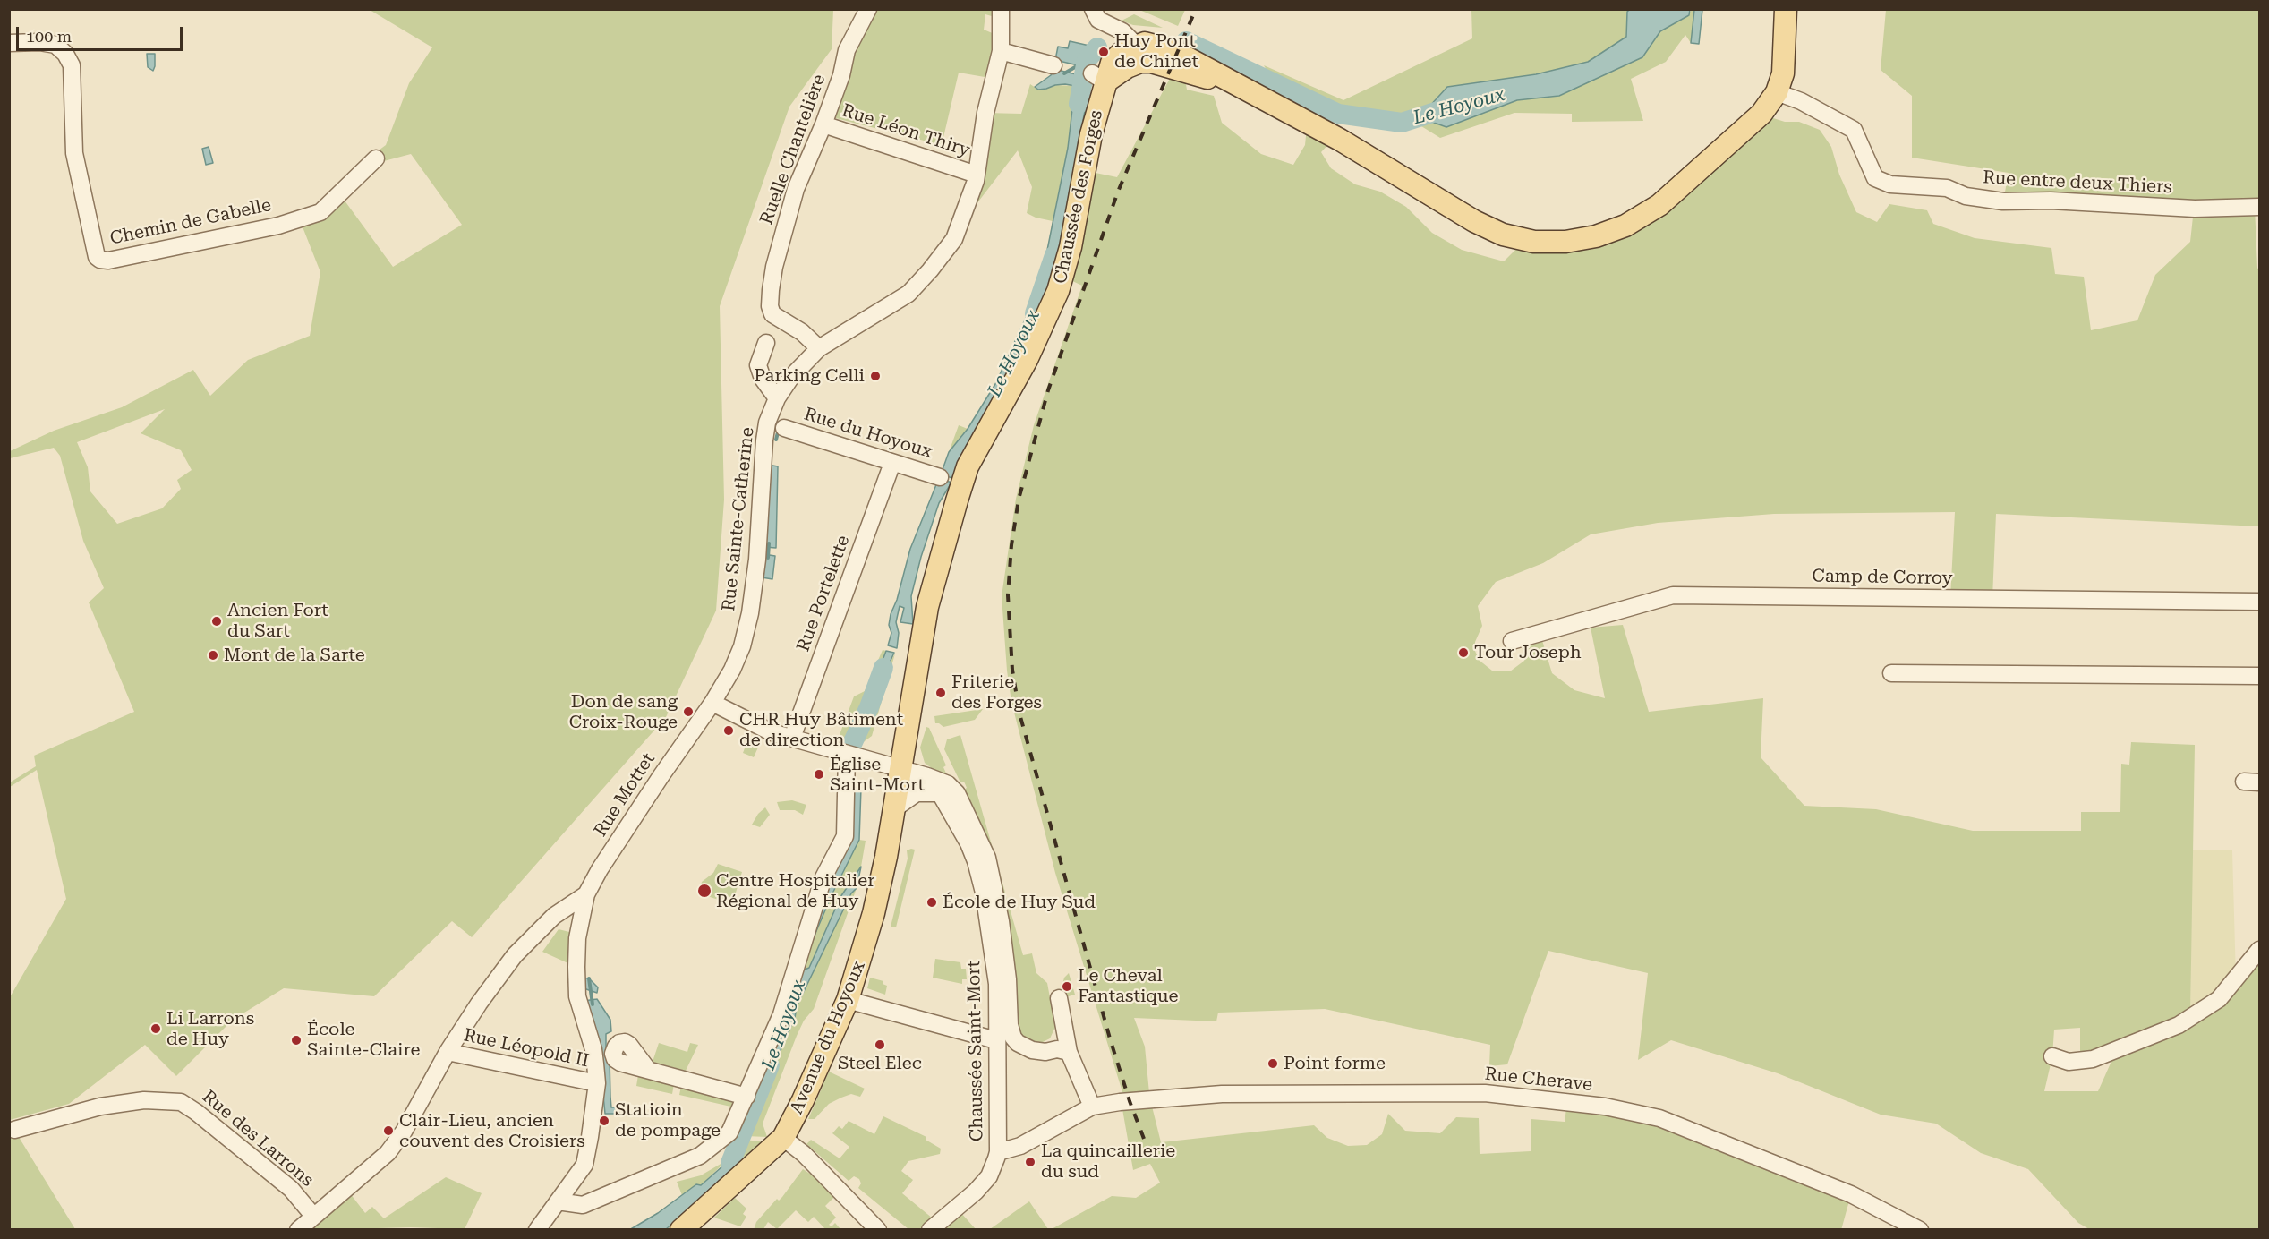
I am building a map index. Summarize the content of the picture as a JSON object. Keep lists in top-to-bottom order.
{
  "streets": {
    "main road": ["Chaussée des Forges", "Avenue du Hoyoux"],
    "street": [
      "Rue Léon Thiry",
      "Ruelle Chantelière",
      "Rue entre deux Thiers",
      "Chemin de Gabelle",
      "Rue du Hoyoux",
      "Rue Sainte-Catherine",
      "Camp de Corroy",
      "Rue Portelette",
      "Rue Mottet",
      "Rue Léopold II",
      "Chaussée Saint-Mort",
      "Rue Cherave",
      "Rue des Larrons"
    ]
  },
  "crossings": [
    ["Rue Léon Thiry", "Ruelle Chantelière"],
    ["Rue Léon Thiry", "Rue Sainte-Catherine"],
    ["Ruelle Chantelière", "Rue Sainte-Catherine"],
    ["Chaussée des Forges", "Avenue du Hoyoux"],
    ["Chaussée des Forges", "Chaussée Saint-Mort"],
    ["Rue du Hoyoux", "Rue Portelette"],
    ["Rue Sainte-Catherine", "Rue Mottet"],
    ["Avenue du Hoyoux", "Chaussée Saint-Mort"]
  ],
  "water": ["Le Hoyoux"],
  "places": [
    "Huy Pont de Chinet",
    "Parking Celli",
    "Ancien Fort du Sart",
    "Tour Joseph",
    "Mont de la Sarte",
    "Friterie des Forges",
    "Don de sang Croix-Rouge",
    "CHR Huy Bâtiment de direction",
    "Église Saint-Mort",
    "Centre Hospitalier Régional de Huy",
    "École de Huy Sud",
    "Le Cheval Fantastique",
    "Li Larrons de Huy",
    "École Sainte-Claire",
    "Steel Elec",
    "Point forme",
    "Statioin de pompage",
    "Clair-Lieu, ancien couvent des Croisiers",
    "La quincaillerie du sud"
  ],
  "scale_bar": "100 m"
}
